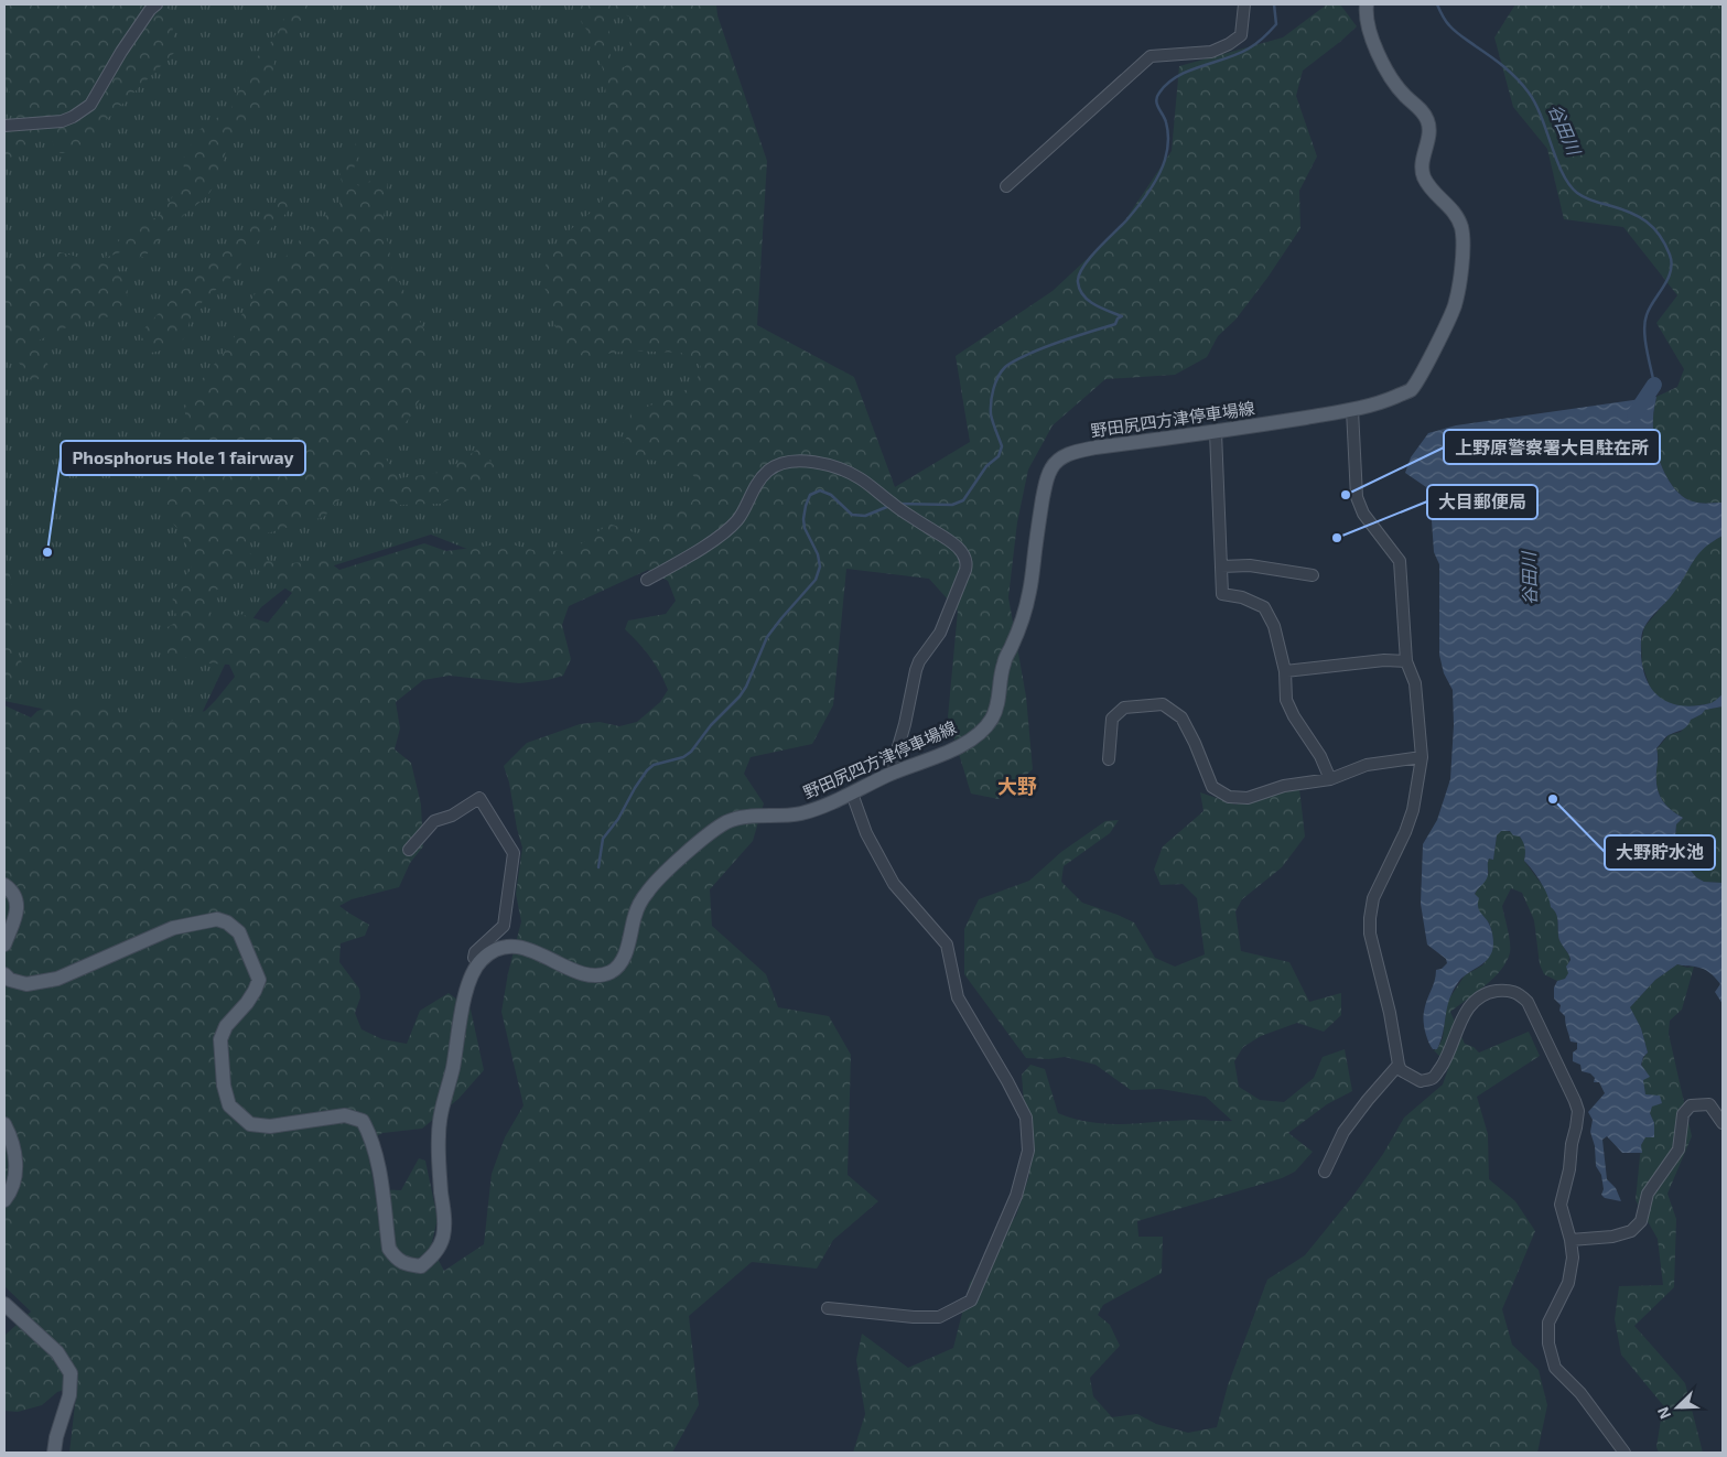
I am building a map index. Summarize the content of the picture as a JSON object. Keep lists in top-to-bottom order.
{
  "streets": {
    "main road": ["野田尻四方津停車場線"]
  },
  "districts": ["大野"],
  "water": ["谷田川"],
  "places": [
    "上野原警察署大目駐在所",
    "大目郵便局",
    "Phosphorus Hole 1 fairway",
    "大野貯水池"
  ],
  "north": "bottom left"
}
